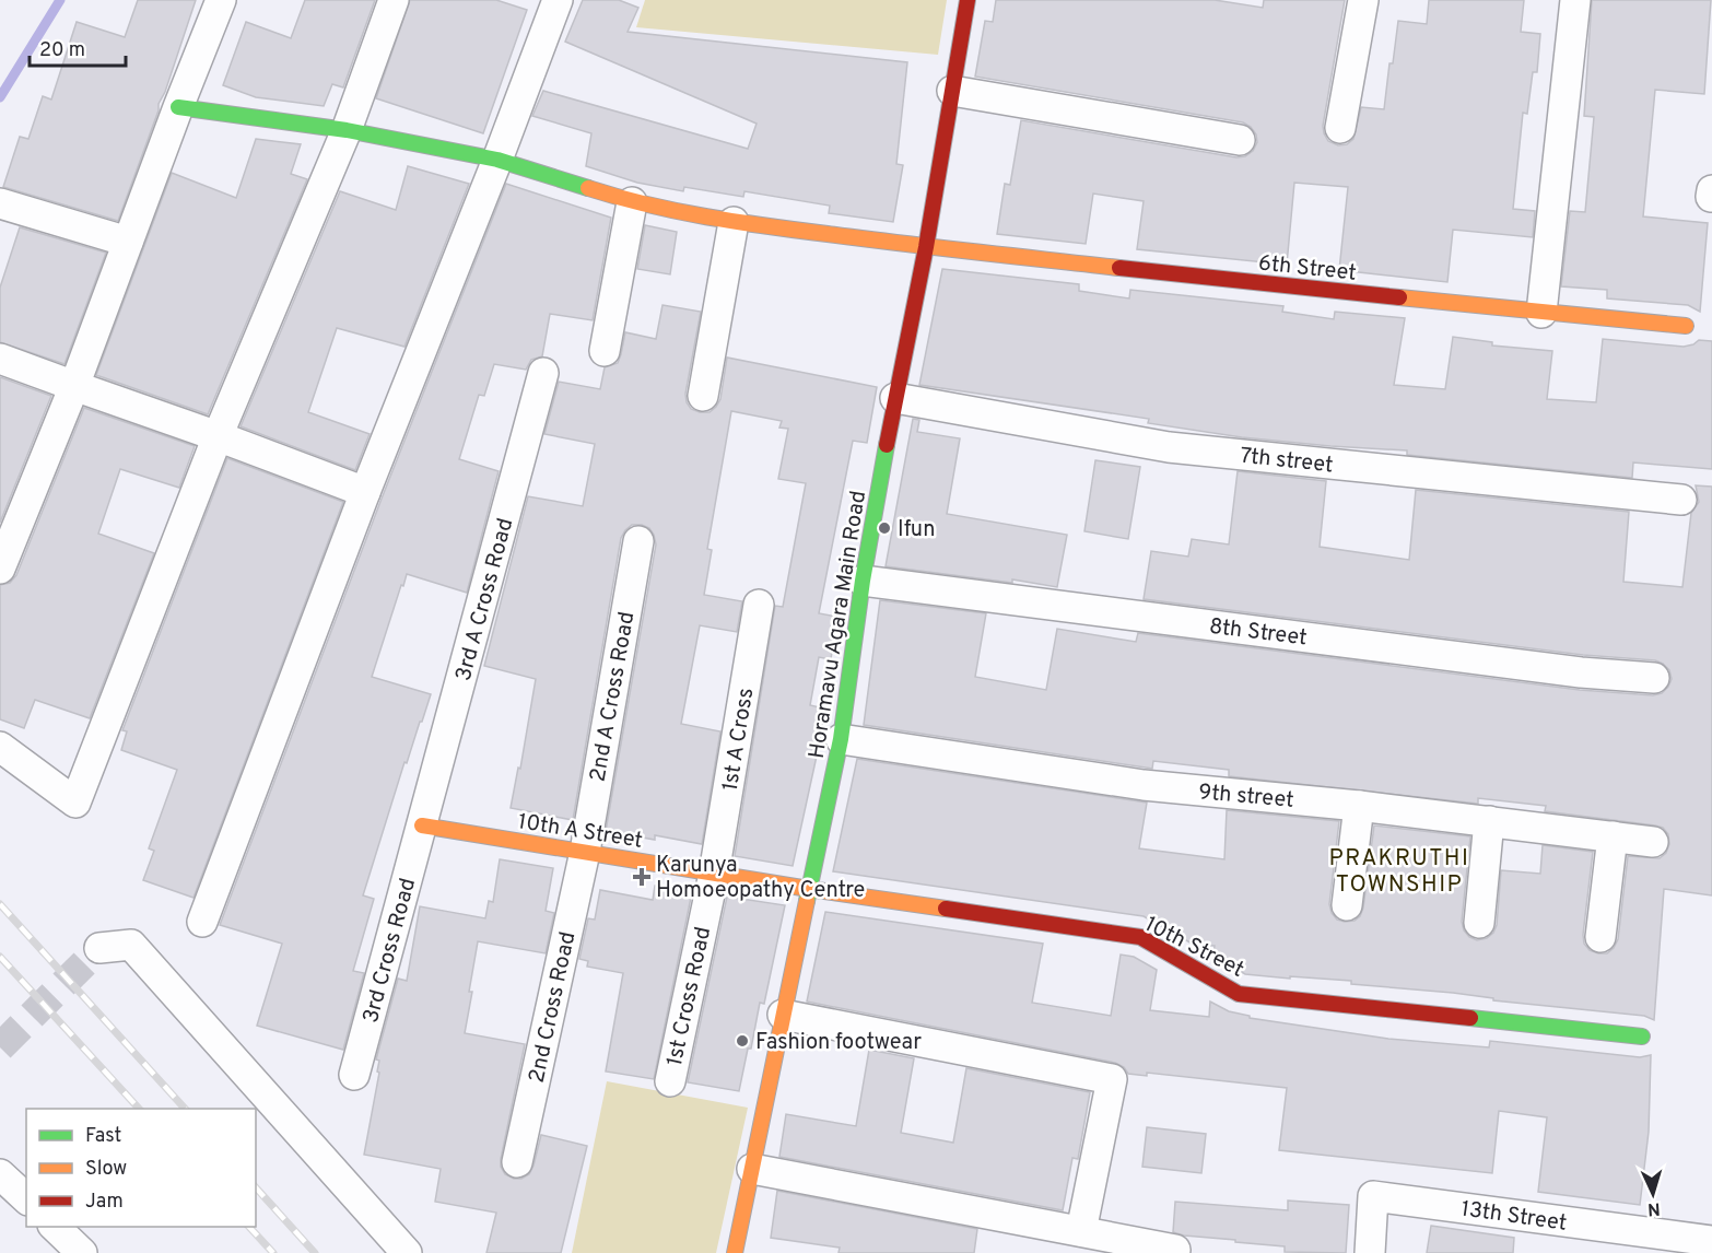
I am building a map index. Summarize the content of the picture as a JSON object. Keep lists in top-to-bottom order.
{
  "streets": {
    "street": [
      "6th Street",
      "7th street",
      "3rd A Cross Road",
      "Horamavu Agara Main Road",
      "8th Street",
      "2nd A Cross Road",
      "1st A Cross",
      "9th street",
      "10th A Street",
      "10th Street",
      "3rd Cross Road",
      "1st Cross Road",
      "2nd Cross Road",
      "13th Street"
    ]
  },
  "crossings": [
    ["6th Street", "Horamavu Agara Main Road"],
    ["7th street", "Horamavu Agara Main Road"],
    ["3rd A Cross Road", "10th A Street"],
    ["3rd A Cross Road", "3rd Cross Road"],
    ["Horamavu Agara Main Road", "8th Street"],
    ["Horamavu Agara Main Road", "9th street"],
    ["Horamavu Agara Main Road", "10th A Street"],
    ["Horamavu Agara Main Road", "10th Street"],
    ["2nd A Cross Road", "10th A Street"],
    ["2nd A Cross Road", "2nd Cross Road"],
    ["1st A Cross", "10th A Street"],
    ["1st A Cross", "1st Cross Road"],
    ["10th A Street", "10th Street"],
    ["10th A Street", "3rd Cross Road"],
    ["10th A Street", "1st Cross Road"],
    ["10th A Street", "2nd Cross Road"]
  ],
  "districts": ["PRAKRUTHI TOWNSHIP"],
  "places": {
    "other": ["Ifun", "Fashion footwear"],
    "health": ["Karunya Homoeopathy Centre"]
  },
  "legend": ["Fast", "Slow", "Jam"],
  "scale_bar": "20 m",
  "north": "bottom"
}
